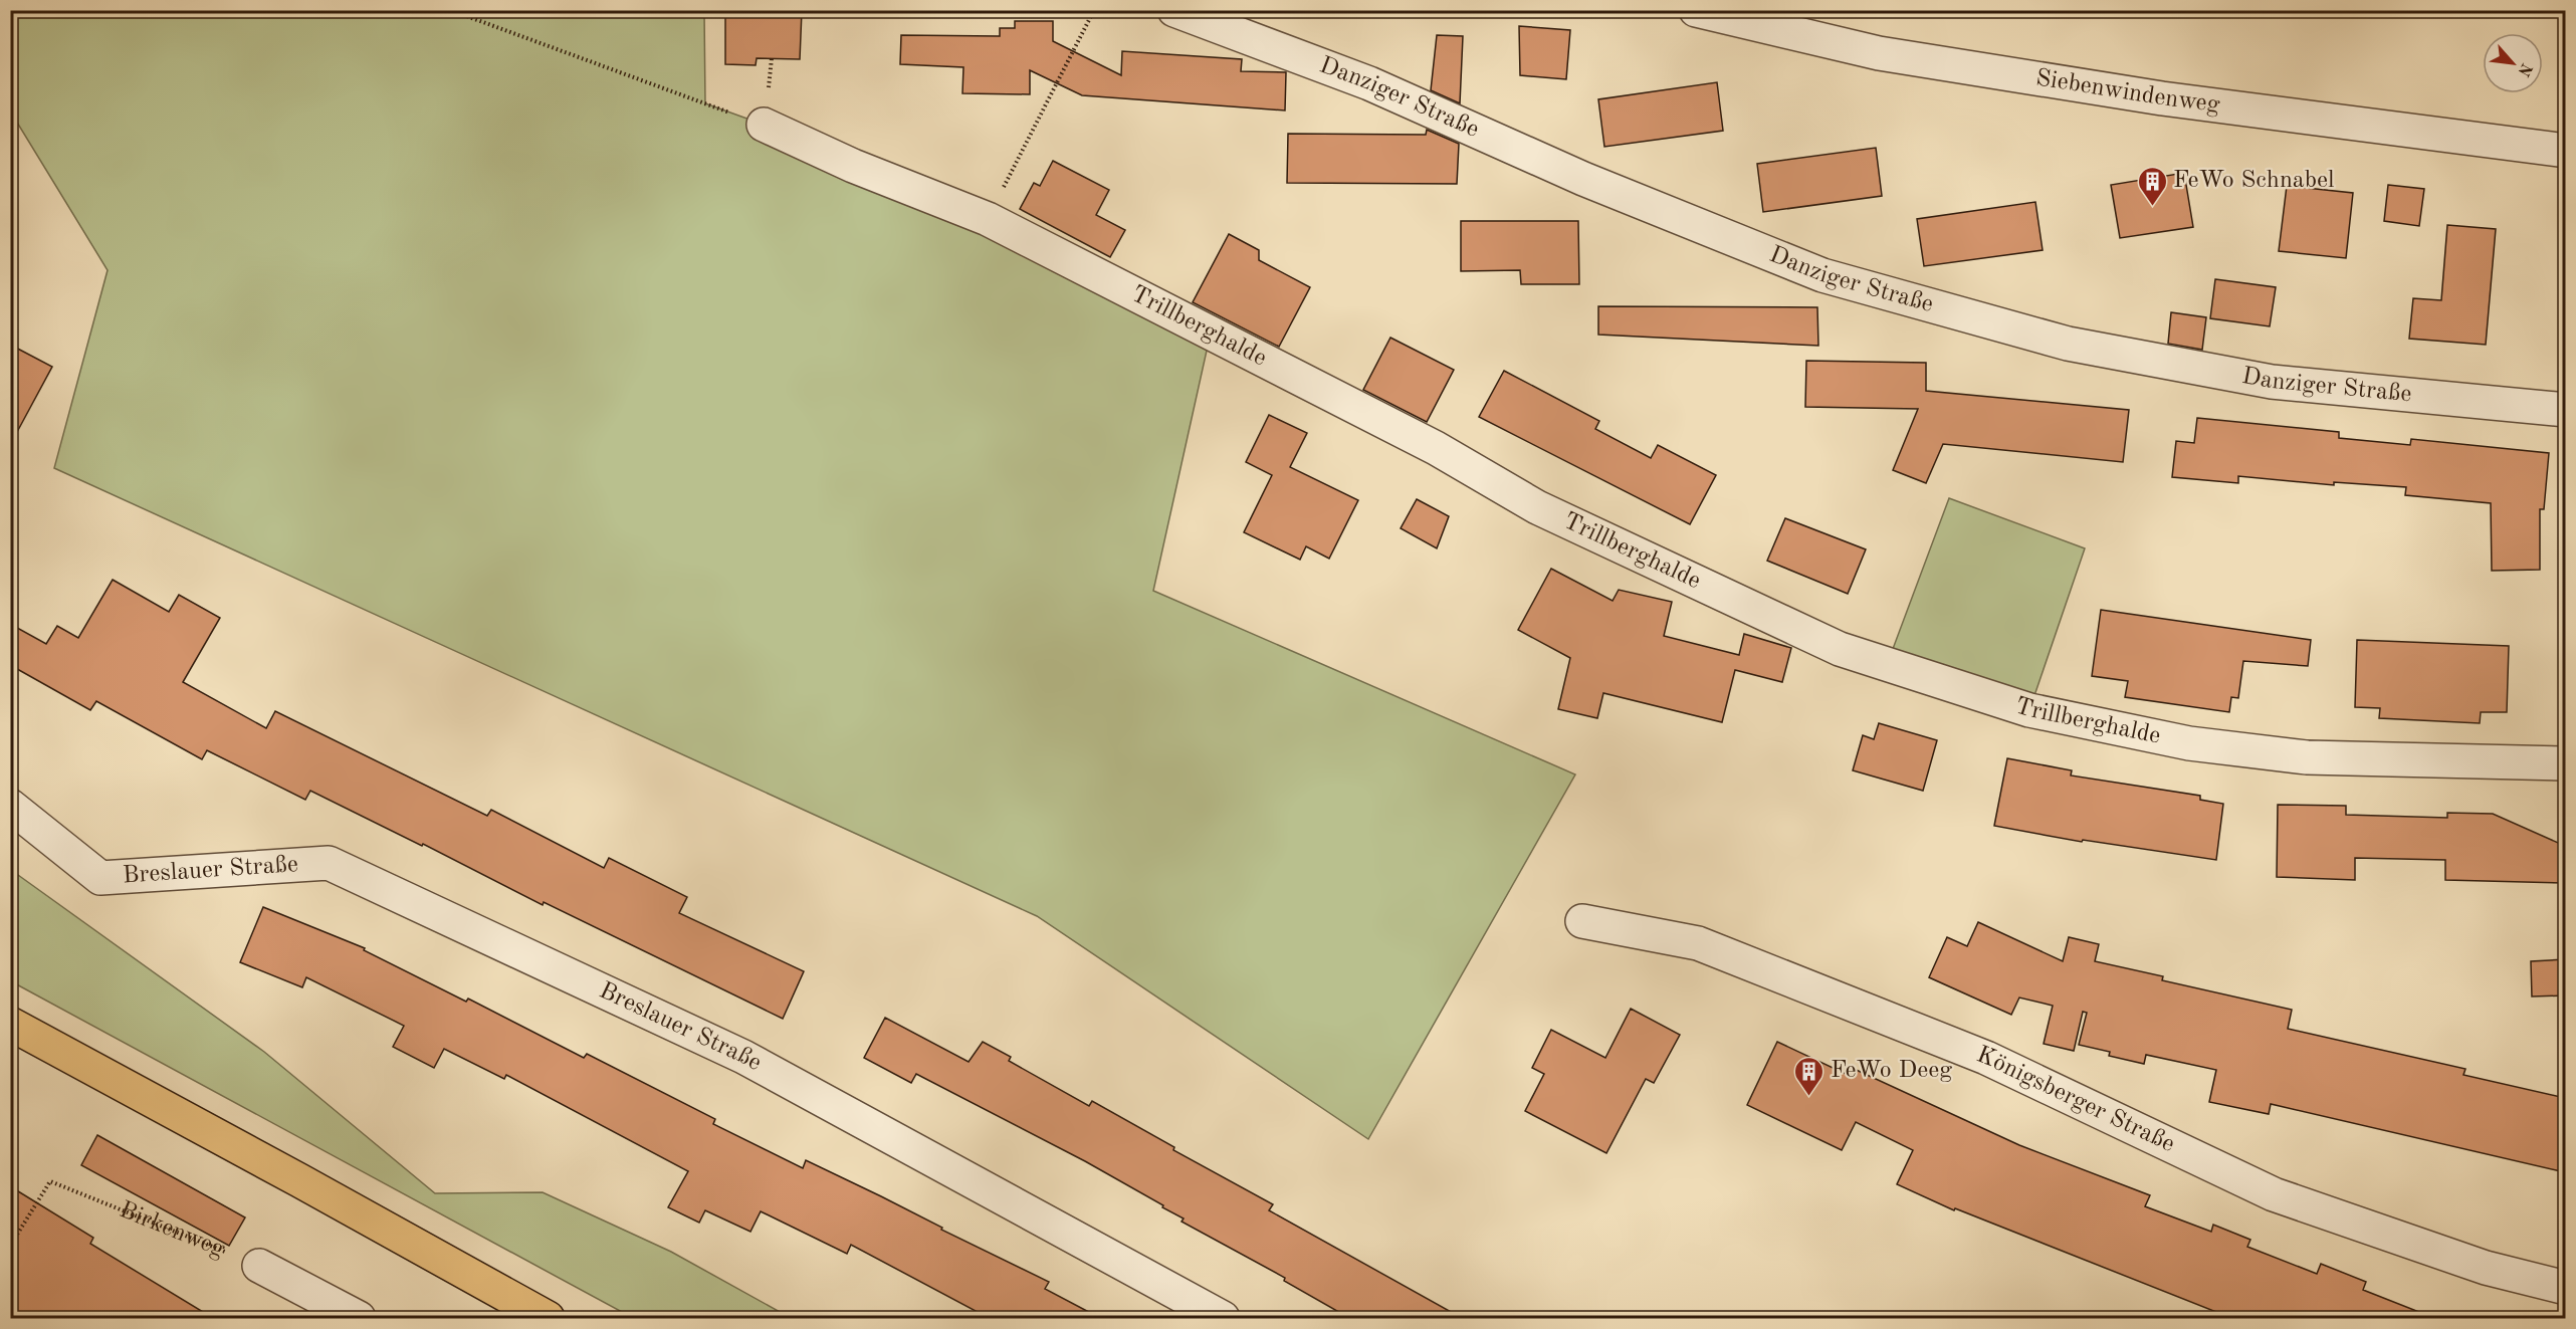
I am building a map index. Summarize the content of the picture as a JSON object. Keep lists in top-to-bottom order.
{
  "streets": {
    "street": [
      "Siebenwindenweg",
      "Danziger Straße",
      "Trillberghalde",
      "Breslauer Straße",
      "Königsberger Straße"
    ],
    "path": ["Birkenweg"]
  },
  "places": {
    "building": ["FeWo Schnabel", "FeWo Deeg"]
  },
  "north": "bottom right"
}
